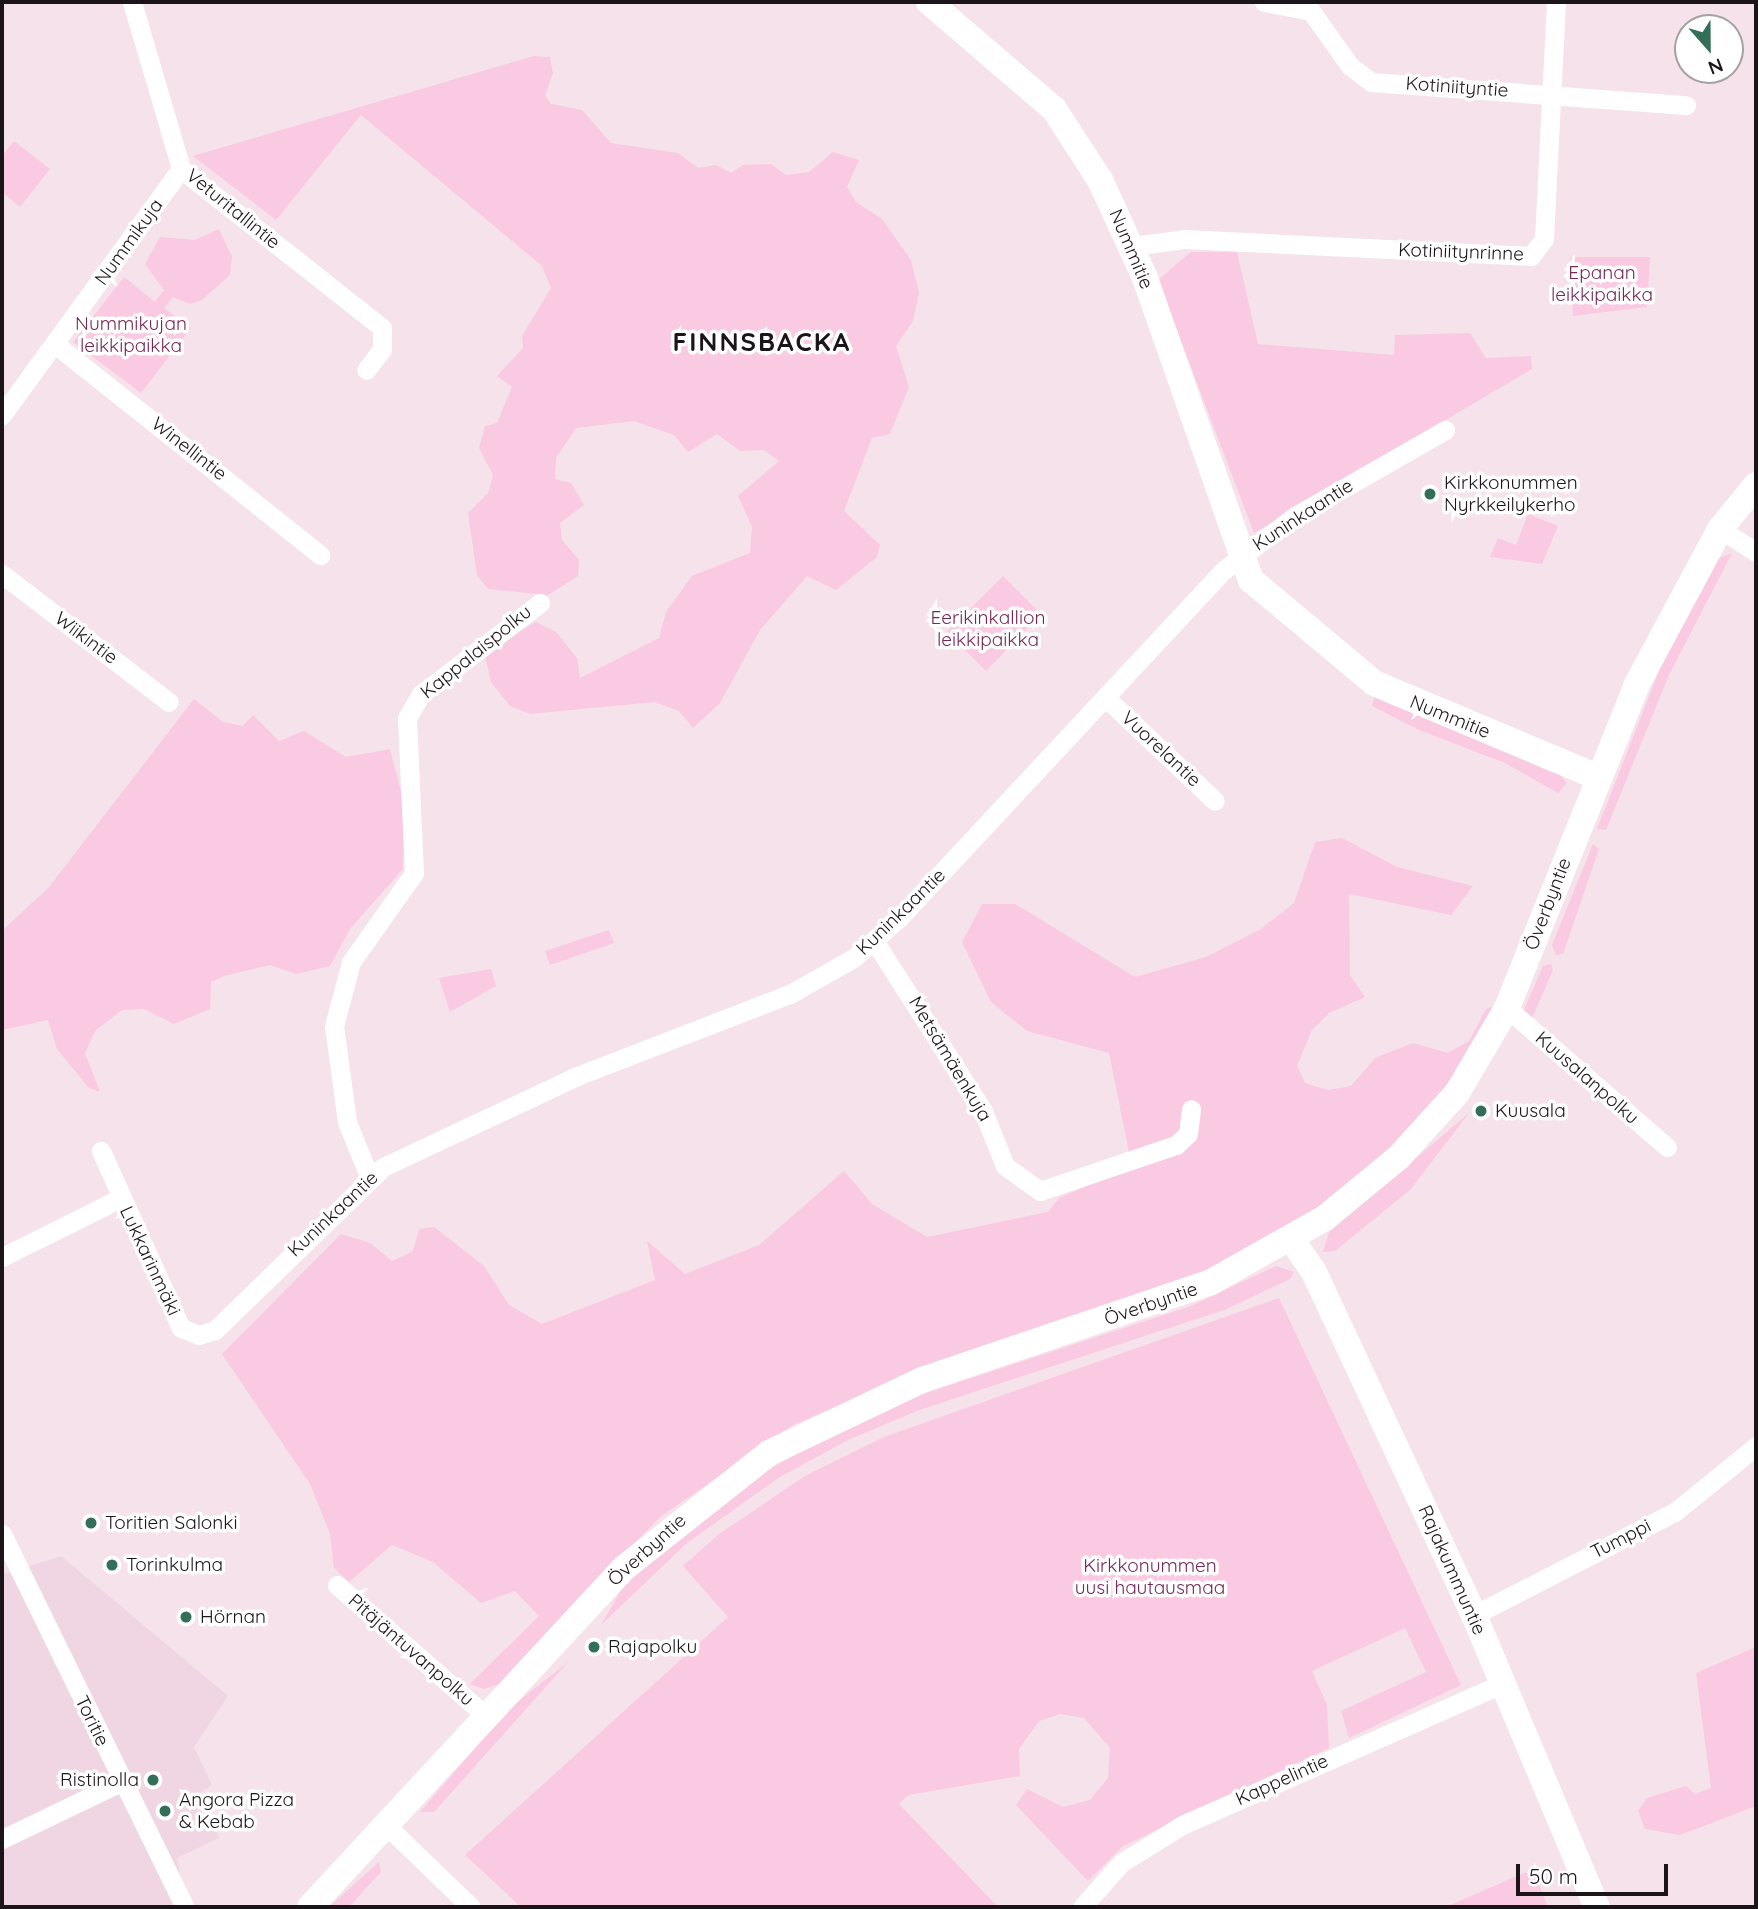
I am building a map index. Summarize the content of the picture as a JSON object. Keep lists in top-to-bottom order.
{
  "streets": {
    "street": [
      "Kotiniityntie",
      "Veturitallintie",
      "Nummikuja",
      "Nummitie",
      "Kotiniitynrinne",
      "Winellintie",
      "Kuninkaantie",
      "Wiikintie",
      "Kappalaispolku",
      "Vuorelantie",
      "Överbyntie",
      "Metsämäenkuja",
      "Kuusalanpolku",
      "Lukkarinmäki",
      "Tumppi",
      "Rajakummuntie",
      "Pitäjäntuvanpolku",
      "Toritie",
      "Kappelintie"
    ]
  },
  "crossings": [
    ["Kotiniityntie", "Kotiniitynrinne"],
    ["Veturitallintie", "Nummikuja"],
    ["Nummikuja", "Winellintie"],
    ["Nummitie", "Kotiniitynrinne"],
    ["Nummitie", "Kuninkaantie"],
    ["Nummitie", "Överbyntie"],
    ["Kuninkaantie", "Kappalaispolku"],
    ["Kuninkaantie", "Vuorelantie"],
    ["Kuninkaantie", "Metsämäenkuja"],
    ["Kuninkaantie", "Lukkarinmäki"],
    ["Överbyntie", "Kuusalanpolku"],
    ["Överbyntie", "Rajakummuntie"],
    ["Överbyntie", "Pitäjäntuvanpolku"],
    ["Tumppi", "Rajakummuntie"],
    ["Rajakummuntie", "Kappelintie"]
  ],
  "districts": ["FINNSBACKA"],
  "parks": [
    "Epanan leikkipaikka",
    "Nummikujan leikkipaikka",
    "Eerikinkallion leikkipaikka",
    "Kirkkonummen uusi hautausmaa"
  ],
  "places": [
    "Kirkkonummen Nyrkkeilykerho",
    "Kuusala",
    "Toritien Salonki",
    "Torinkulma",
    "Hörnan",
    "Rajapolku",
    "Ristinolla",
    "Angora Pizza & Kebab"
  ],
  "scale_bar": "50 m",
  "north": "bottom"
}
